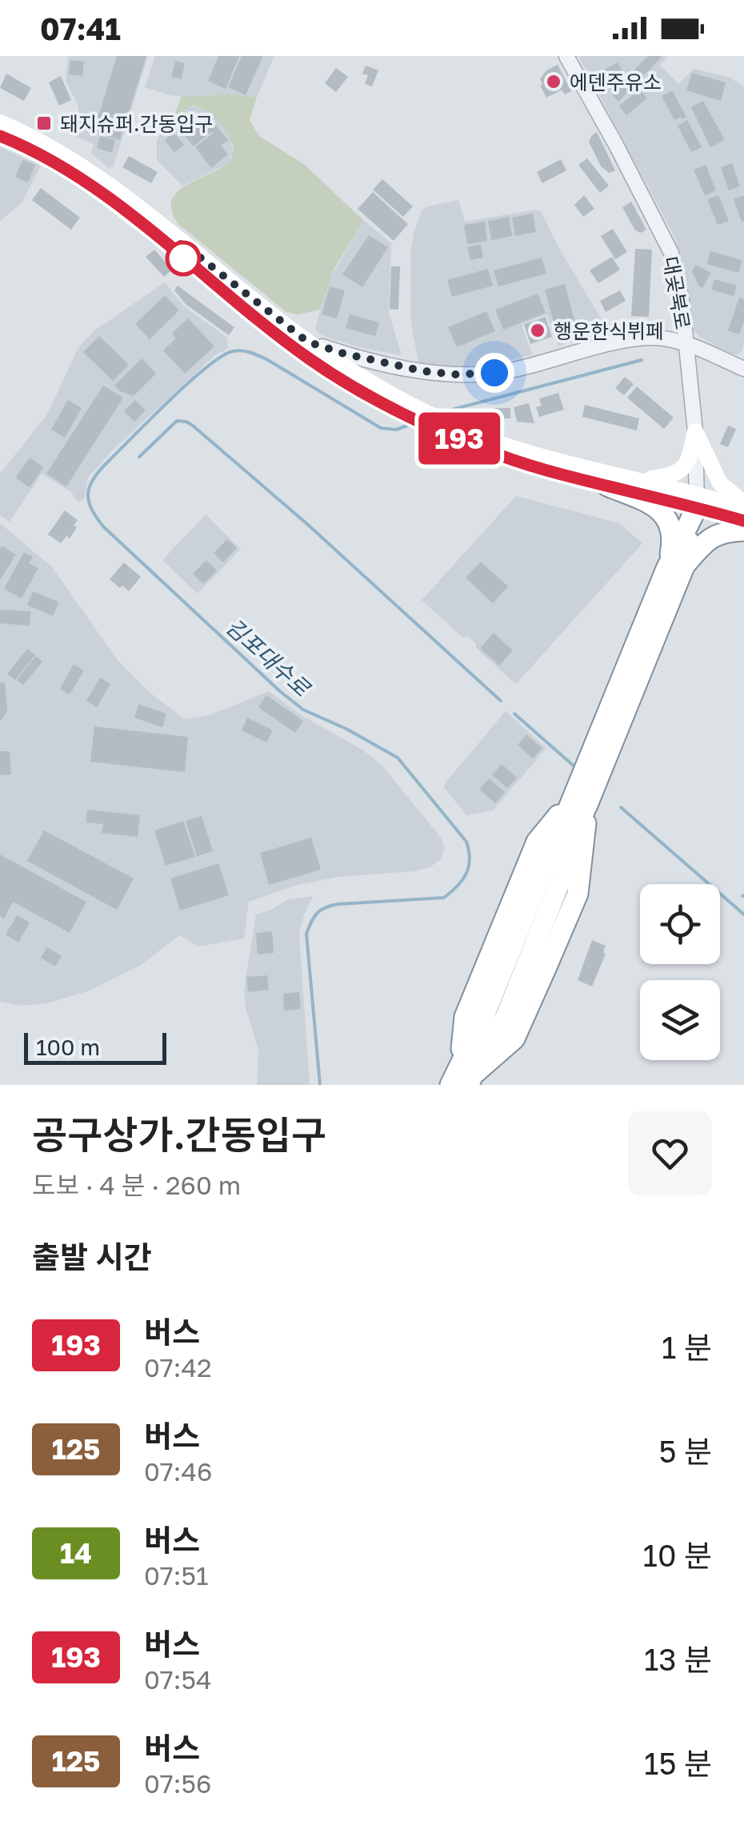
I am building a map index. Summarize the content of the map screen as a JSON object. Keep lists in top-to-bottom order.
{
  "streets": {
    "street": ["대곶북로"]
  },
  "water": ["김포대수로"],
  "places": {
    "other": ["에덴주유소", "행운한식뷔페"],
    "transit": ["돼지슈퍼.간동입구"]
  },
  "lines": ["bus line 193"],
  "scale_bar": "100 m",
  "page": {
    "status": "07:41",
    "on_map": "193",
    "scale": "100 m",
    "heading": [
      ["공구상가.간동입구", "도보 · 4 분 · 260 m"],
      "출발 시간"
    ],
    "list": [
      {
        "mark": "193",
        "name": "버스",
        "note": "07:42",
        "value": "1 분"
      },
      {
        "mark": "125",
        "name": "버스",
        "note": "07:46",
        "value": "5 분"
      },
      {
        "mark": "14",
        "name": "버스",
        "note": "07:51",
        "value": "10 분"
      },
      {
        "mark": "193",
        "name": "버스",
        "note": "07:54",
        "value": "13 분"
      },
      {
        "mark": "125",
        "name": "버스",
        "note": "07:56",
        "value": "15 분"
      }
    ]
  }
}
